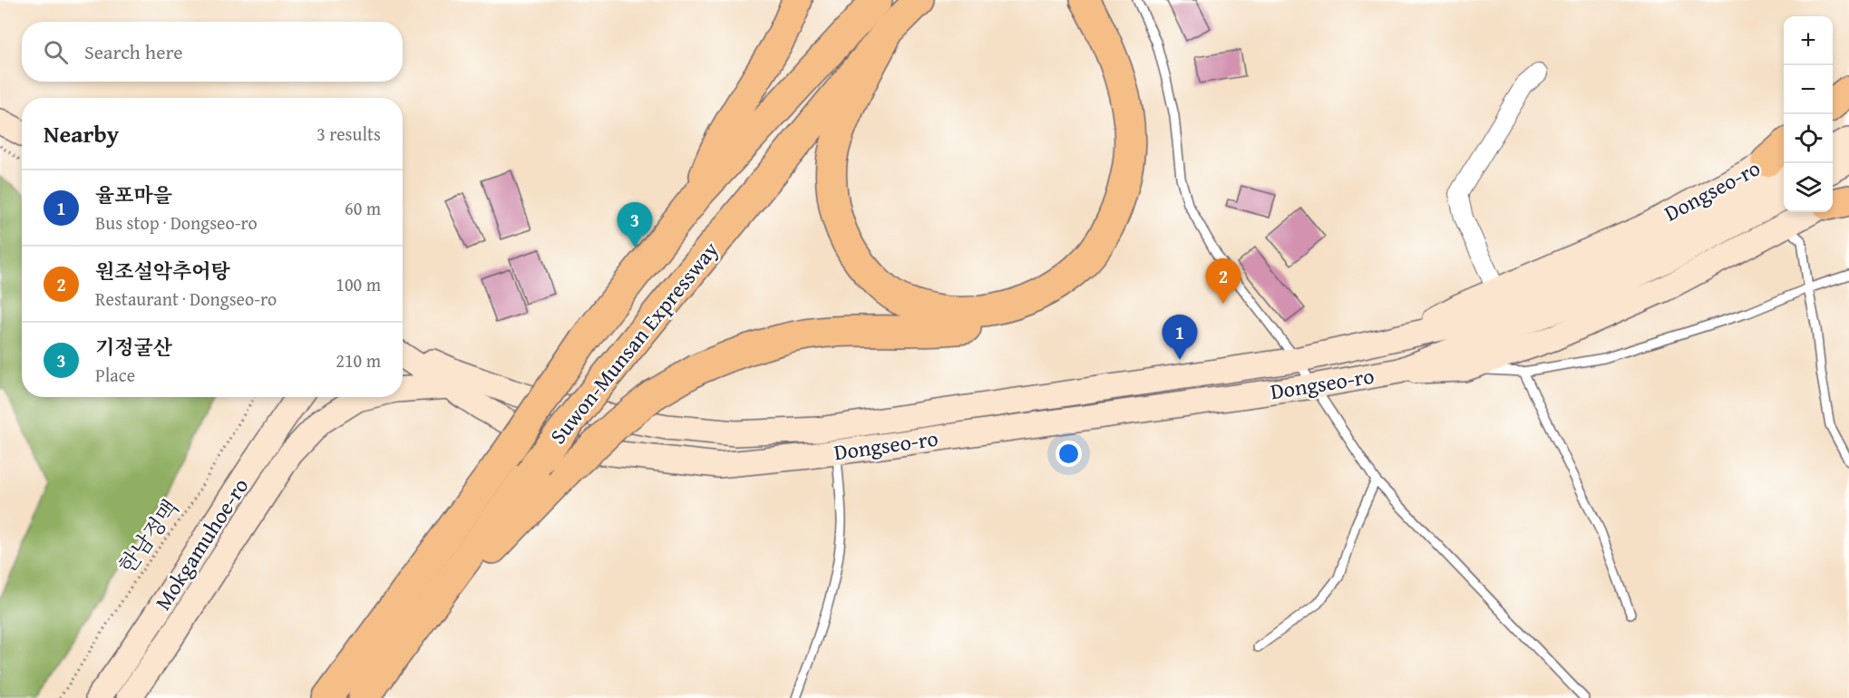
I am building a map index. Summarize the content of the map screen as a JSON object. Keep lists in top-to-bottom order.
{
  "streets": {
    "highway": ["Suwon-Munsan Expressway"],
    "street": ["Dongseo-ro", "Mokgamuhoe-ro"],
    "path": ["한남정맥"]
  },
  "crossings": [
    ["Dongseo-ro", "Mokgamuhoe-ro"]
  ],
  "page": {
    "map_buttons": ["+", "−"],
    "search": "Search here",
    "heading": ["Nearby", "3 results"],
    "list": [
      {
        "mark": "1",
        "name": "율포마을",
        "note": "Bus stop · Dongseo-ro",
        "value": "60 m"
      },
      {
        "mark": "2",
        "name": "원조설악추어탕",
        "note": "Restaurant · Dongseo-ro",
        "value": "100 m"
      },
      {
        "mark": "3",
        "name": "기정굴산",
        "note": "Place",
        "value": "210 m"
      }
    ],
    "pins": ["3", "2", "1"]
  }
}
